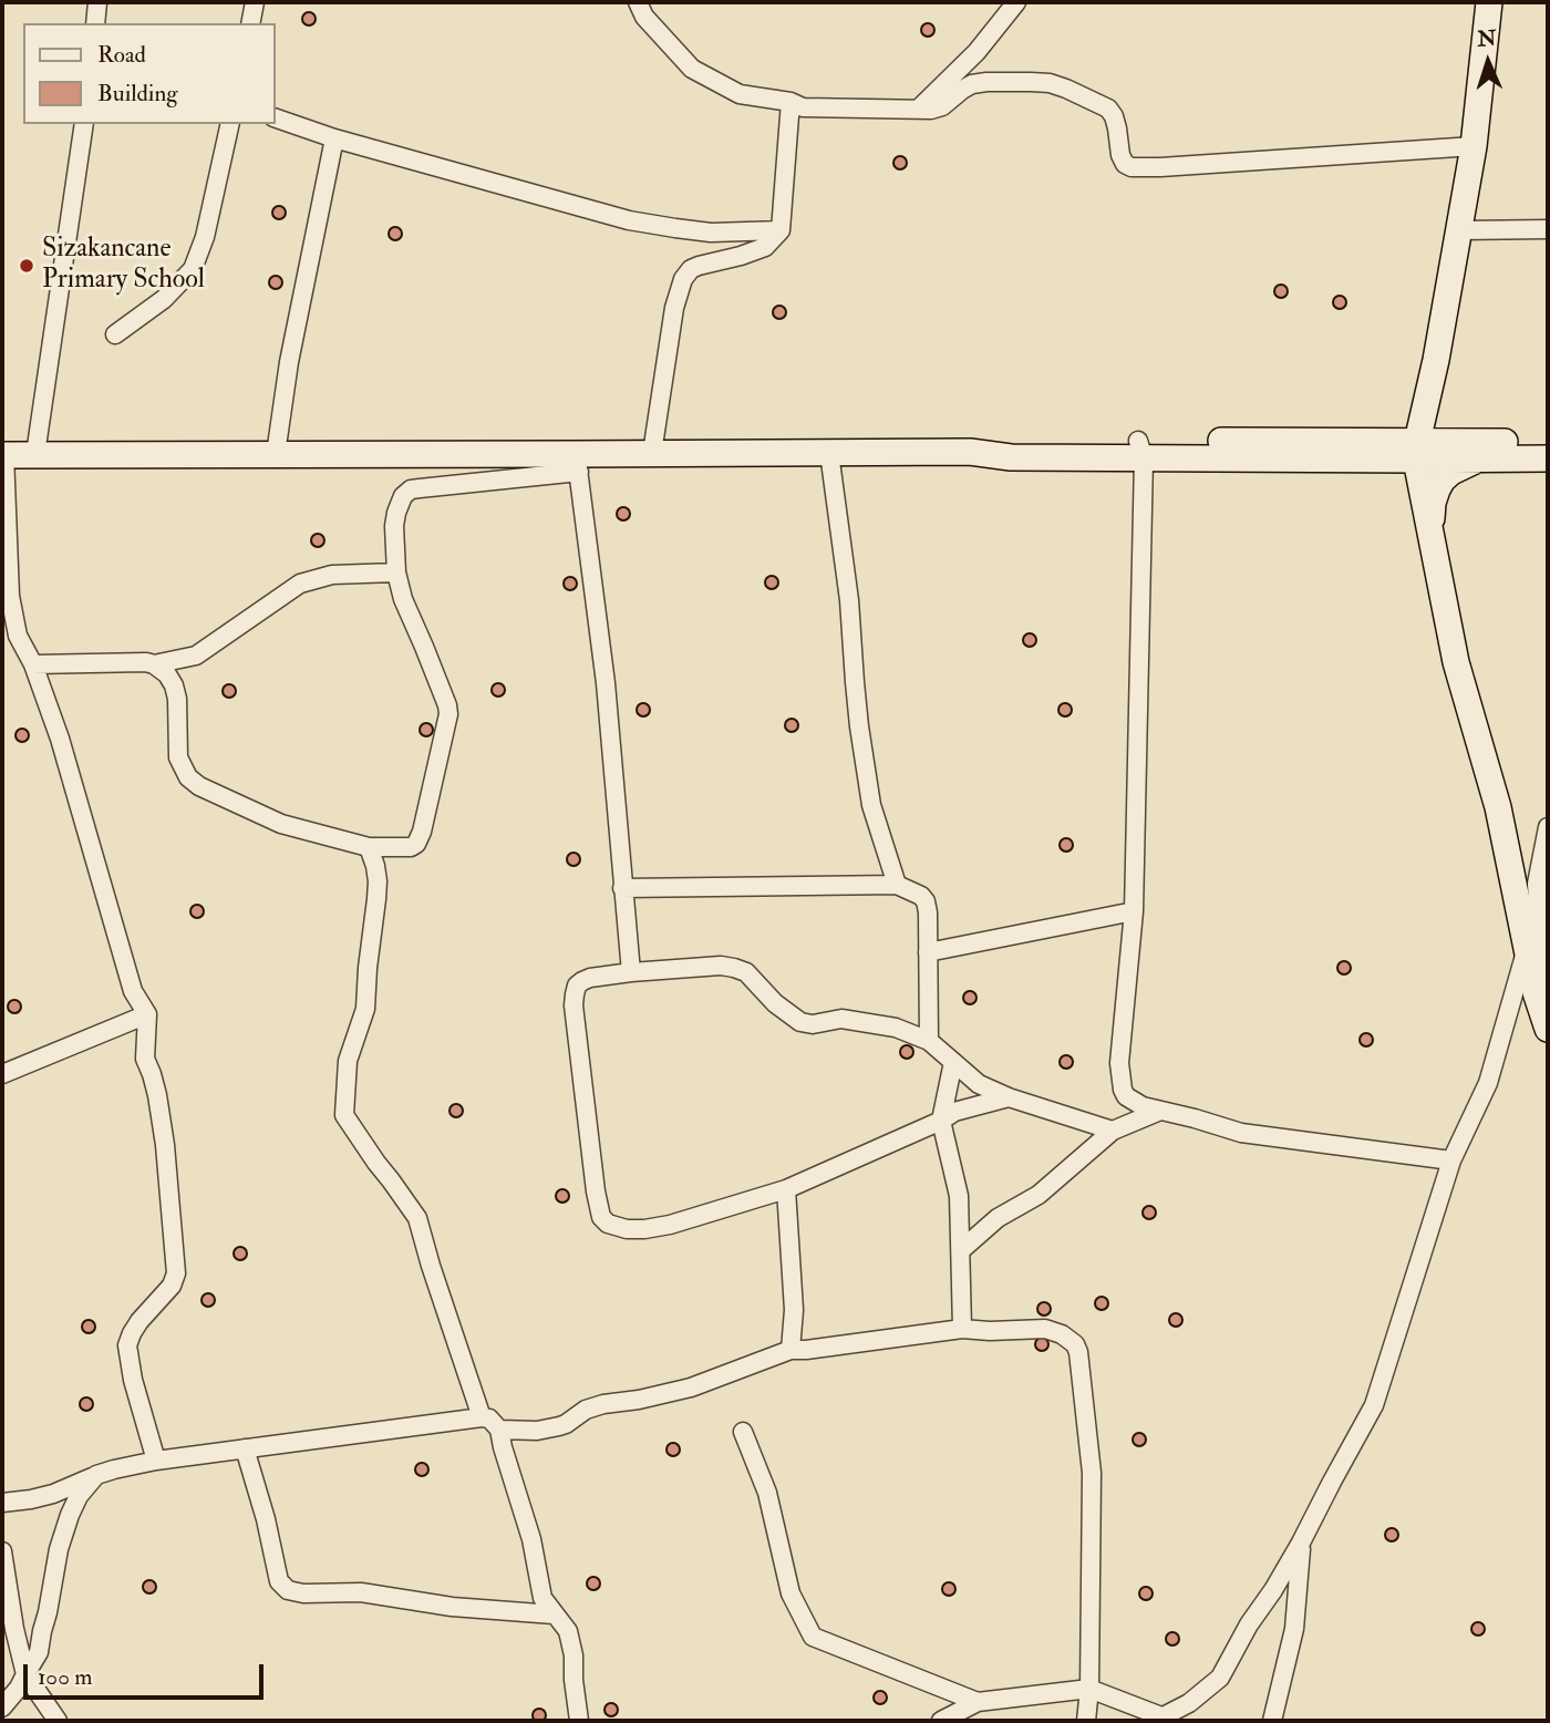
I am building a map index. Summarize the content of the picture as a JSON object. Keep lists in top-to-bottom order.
{
  "places": ["Sizakancane Primary School"],
  "legend": ["Road", "Building"],
  "scale_bar": "100 m",
  "north": "top"
}
